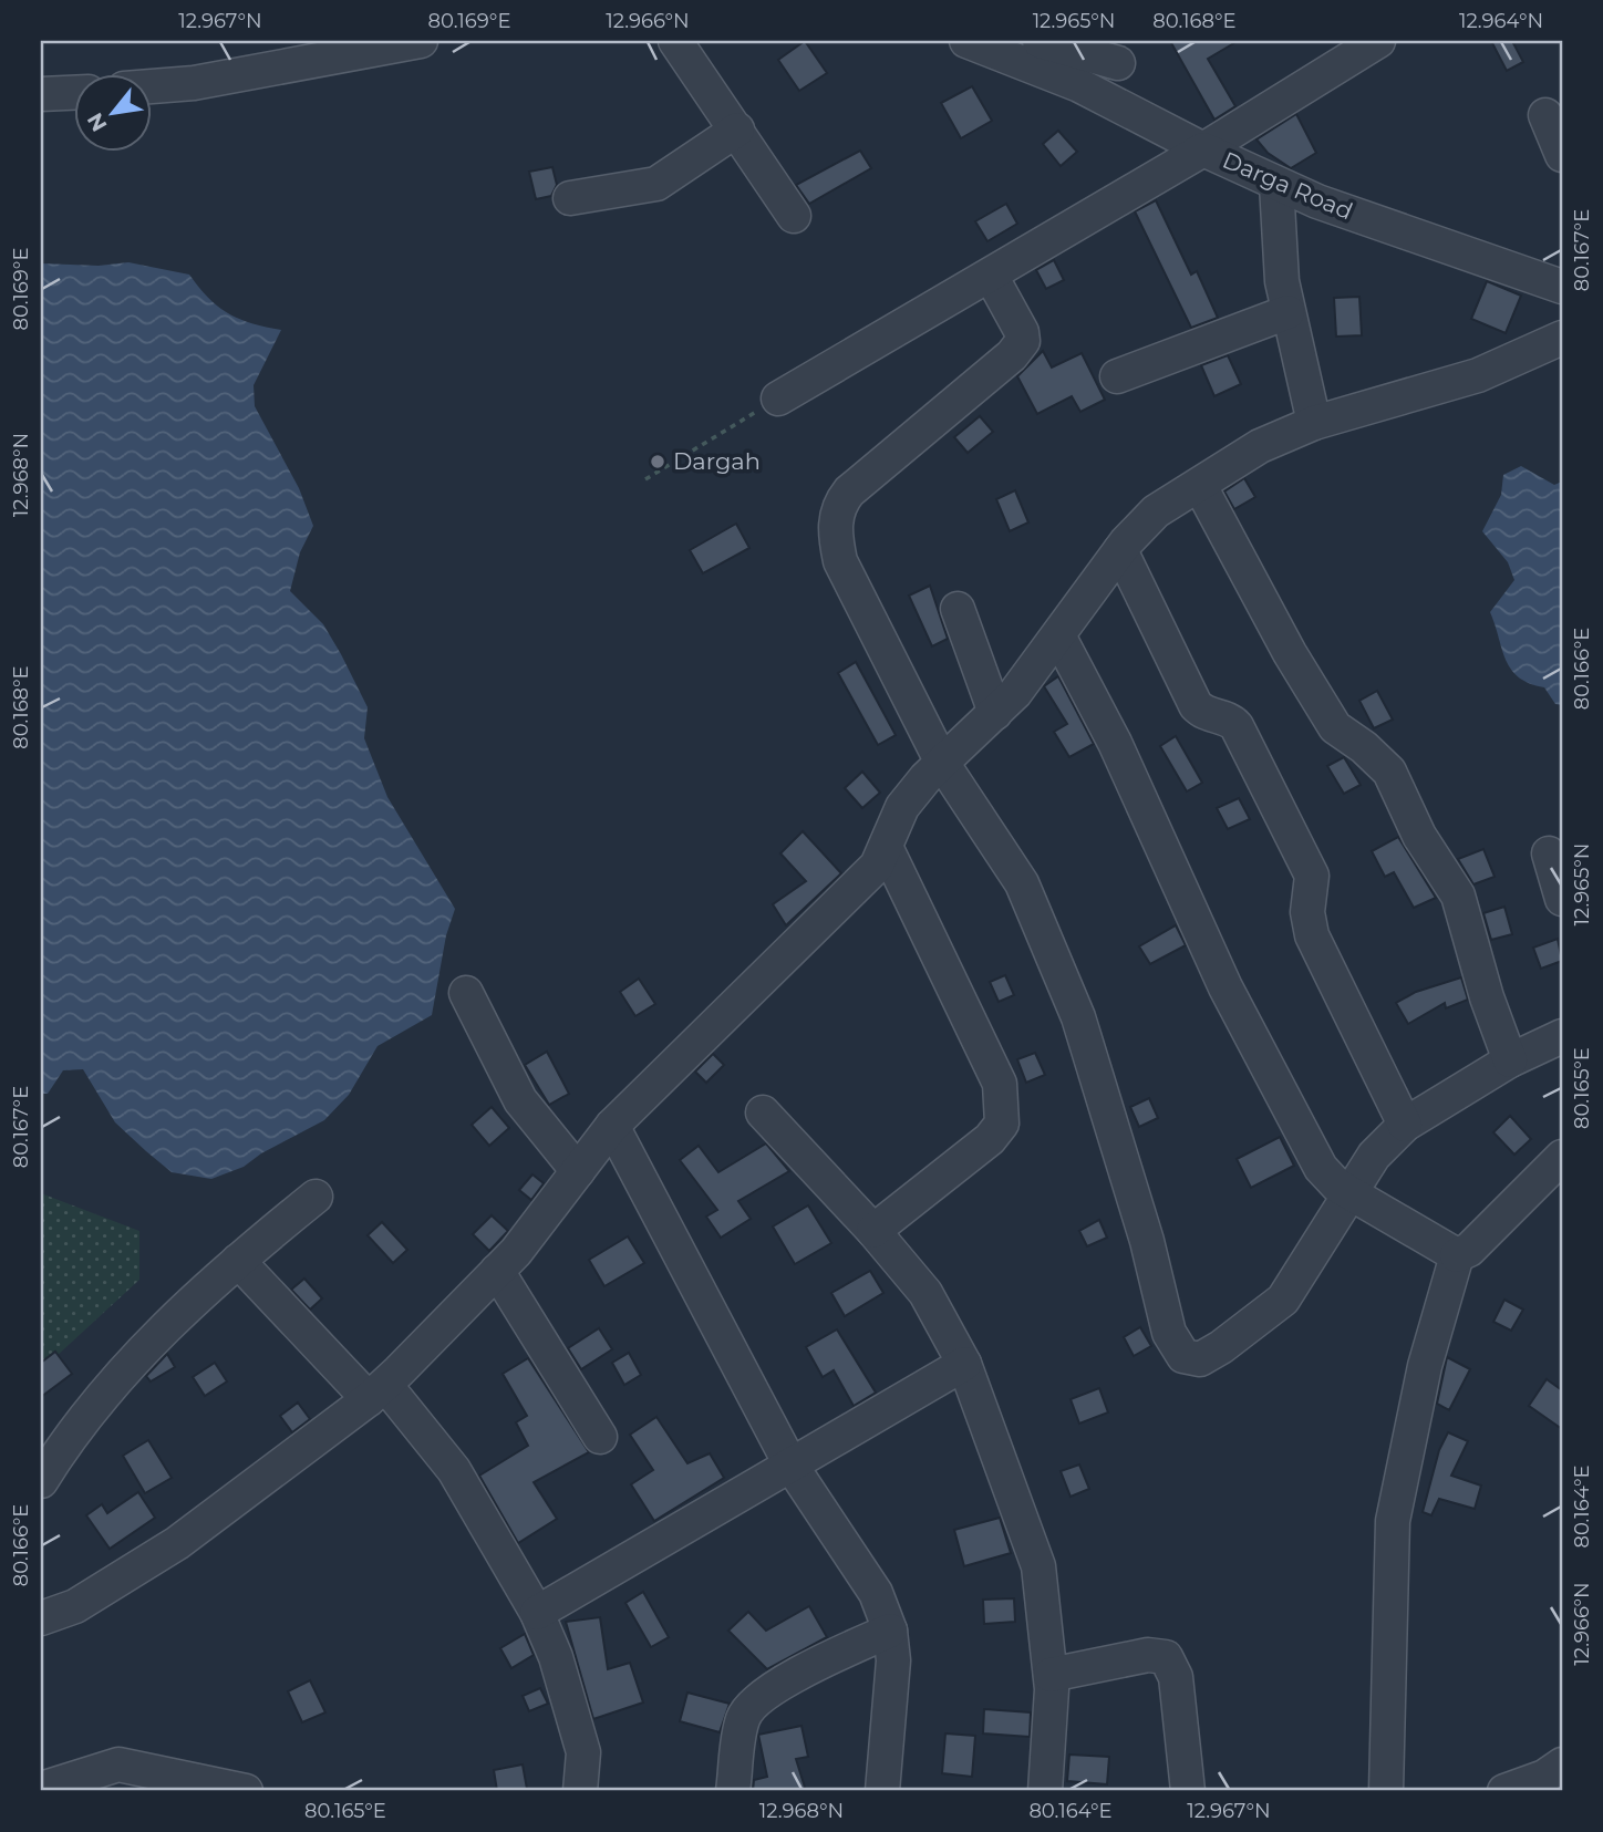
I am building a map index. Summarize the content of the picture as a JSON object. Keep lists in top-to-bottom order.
{
  "streets": {
    "street": ["Darga Road"]
  },
  "places": ["Dargah"],
  "north": "bottom left",
  "coordinates": [
    "12.967°N",
    "80.169°E",
    "12.966°N",
    "12.965°N",
    "80.168°E",
    "12.964°N",
    "80.167°E",
    "12.968°N",
    "80.166°E",
    "80.165°E",
    "80.164°E"
  ]
}
